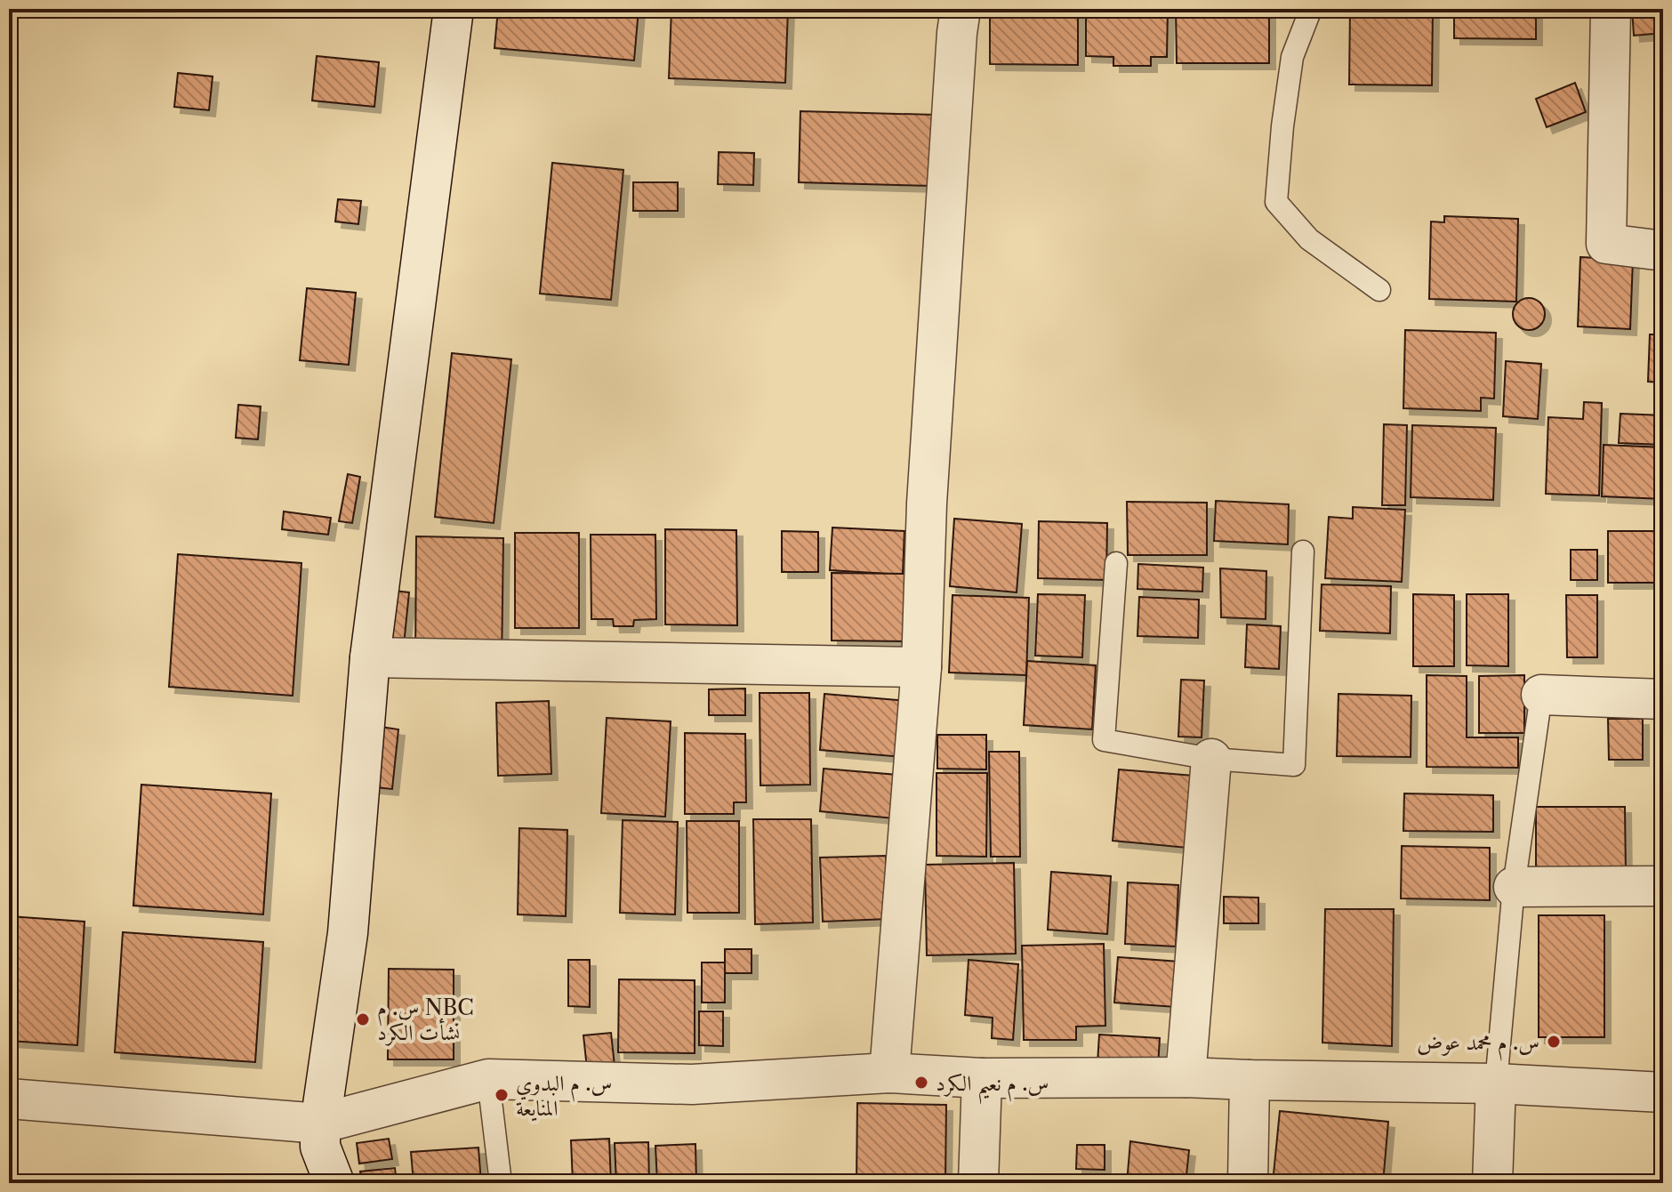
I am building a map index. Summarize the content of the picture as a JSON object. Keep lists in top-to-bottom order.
{
  "places": [
    "س. م NBC نشأت الكرد",
    "س. م محمد عوض",
    "س. م نعيم الكرد",
    "س. م البدوي المنايعة"
  ]
}
